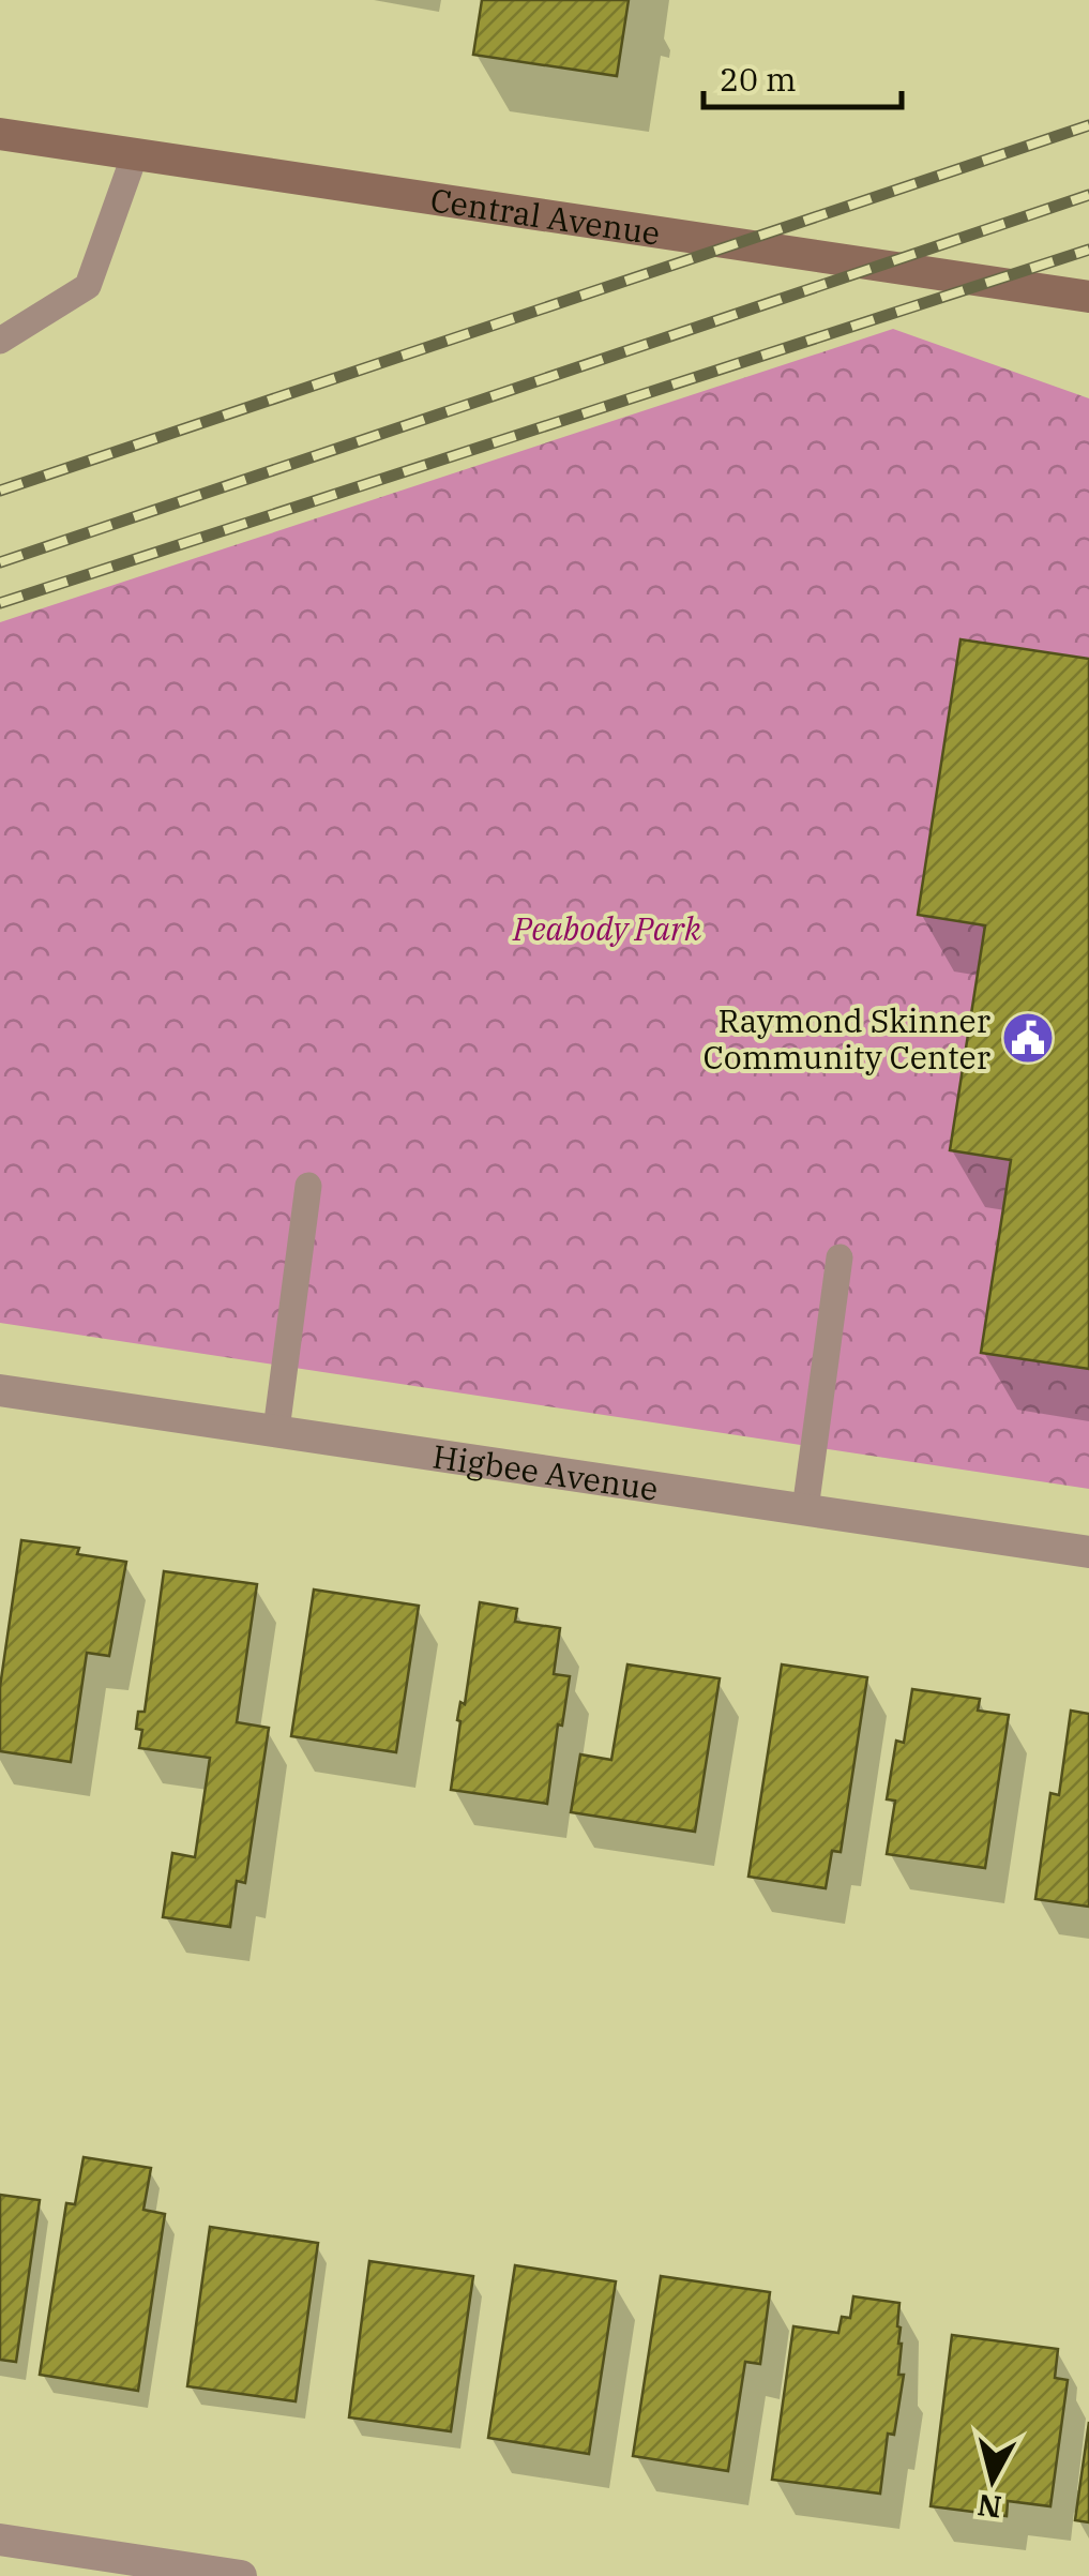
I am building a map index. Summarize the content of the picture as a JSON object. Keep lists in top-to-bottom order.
{
  "streets": {
    "main road": ["Central Avenue"],
    "street": ["Higbee Avenue"]
  },
  "parks": ["Peabody Park"],
  "places": {
    "public building": ["Raymond Skinner Community Center"]
  },
  "scale_bar": "20 m",
  "north": "bottom"
}
